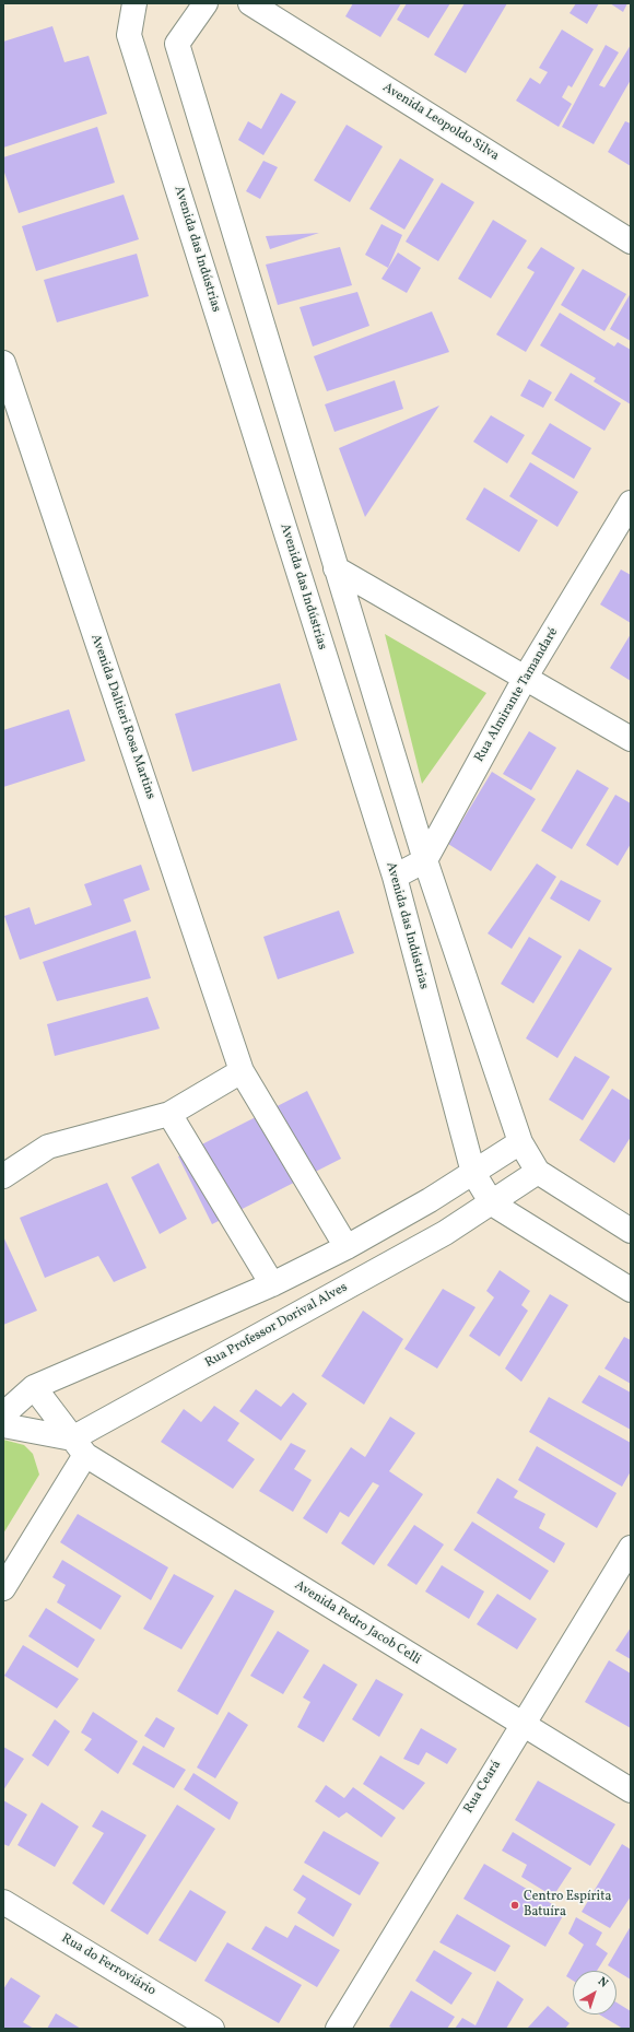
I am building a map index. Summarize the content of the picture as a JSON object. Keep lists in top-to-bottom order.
{
  "streets": {
    "street": [
      "Avenida Leopoldo Silva",
      "Avenida das Indústrias",
      "Rua Almirante Tamandaré",
      "Avenida Daltieri Rosa Martins",
      "Rua Professor Dorival Alves",
      "Avenida Pedro Jacob Celli",
      "Rua Ceará",
      "Rua do Ferroviário"
    ]
  },
  "crossings": [
    ["Avenida das Indústrias", "Rua Professor Dorival Alves"],
    ["Rua Professor Dorival Alves", "Avenida Pedro Jacob Celli"],
    ["Avenida Pedro Jacob Celli", "Rua Ceará"]
  ],
  "places": ["Centro Espírita Batuíra"],
  "north": "top right"
}
